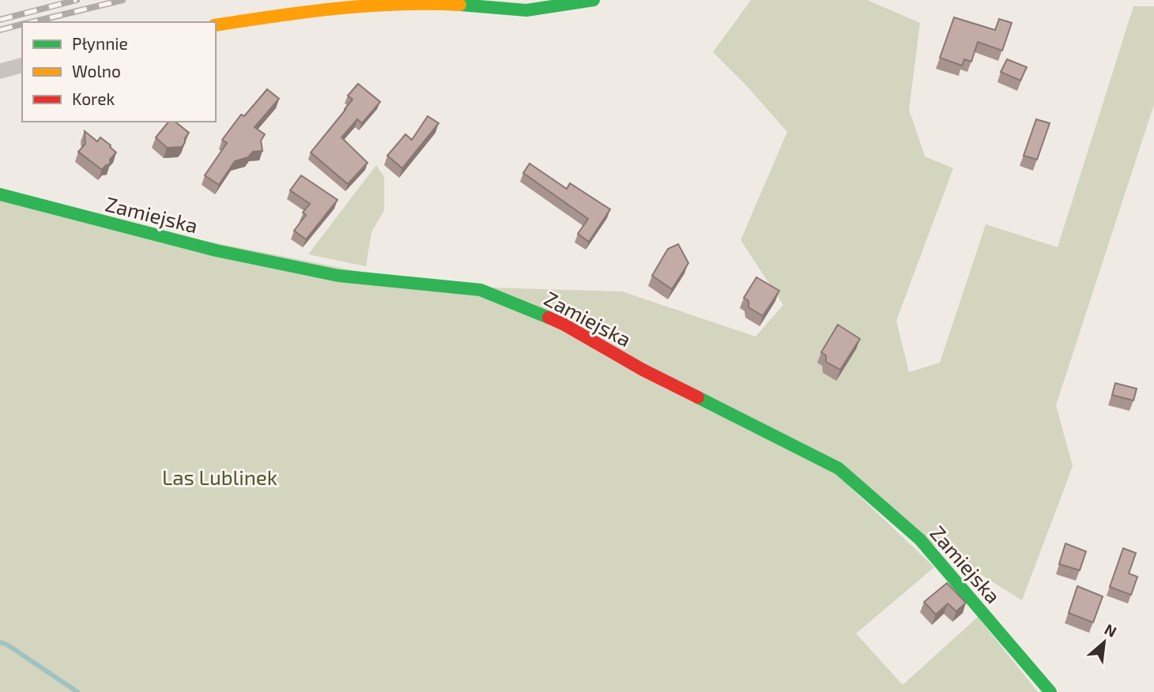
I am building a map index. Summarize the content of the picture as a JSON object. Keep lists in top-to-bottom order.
{
  "streets": {
    "street": ["Zamiejska"]
  },
  "parks": ["Las Lublinek"],
  "legend": ["Płynnie", "Wolno", "Korek"],
  "north": "top right"
}
